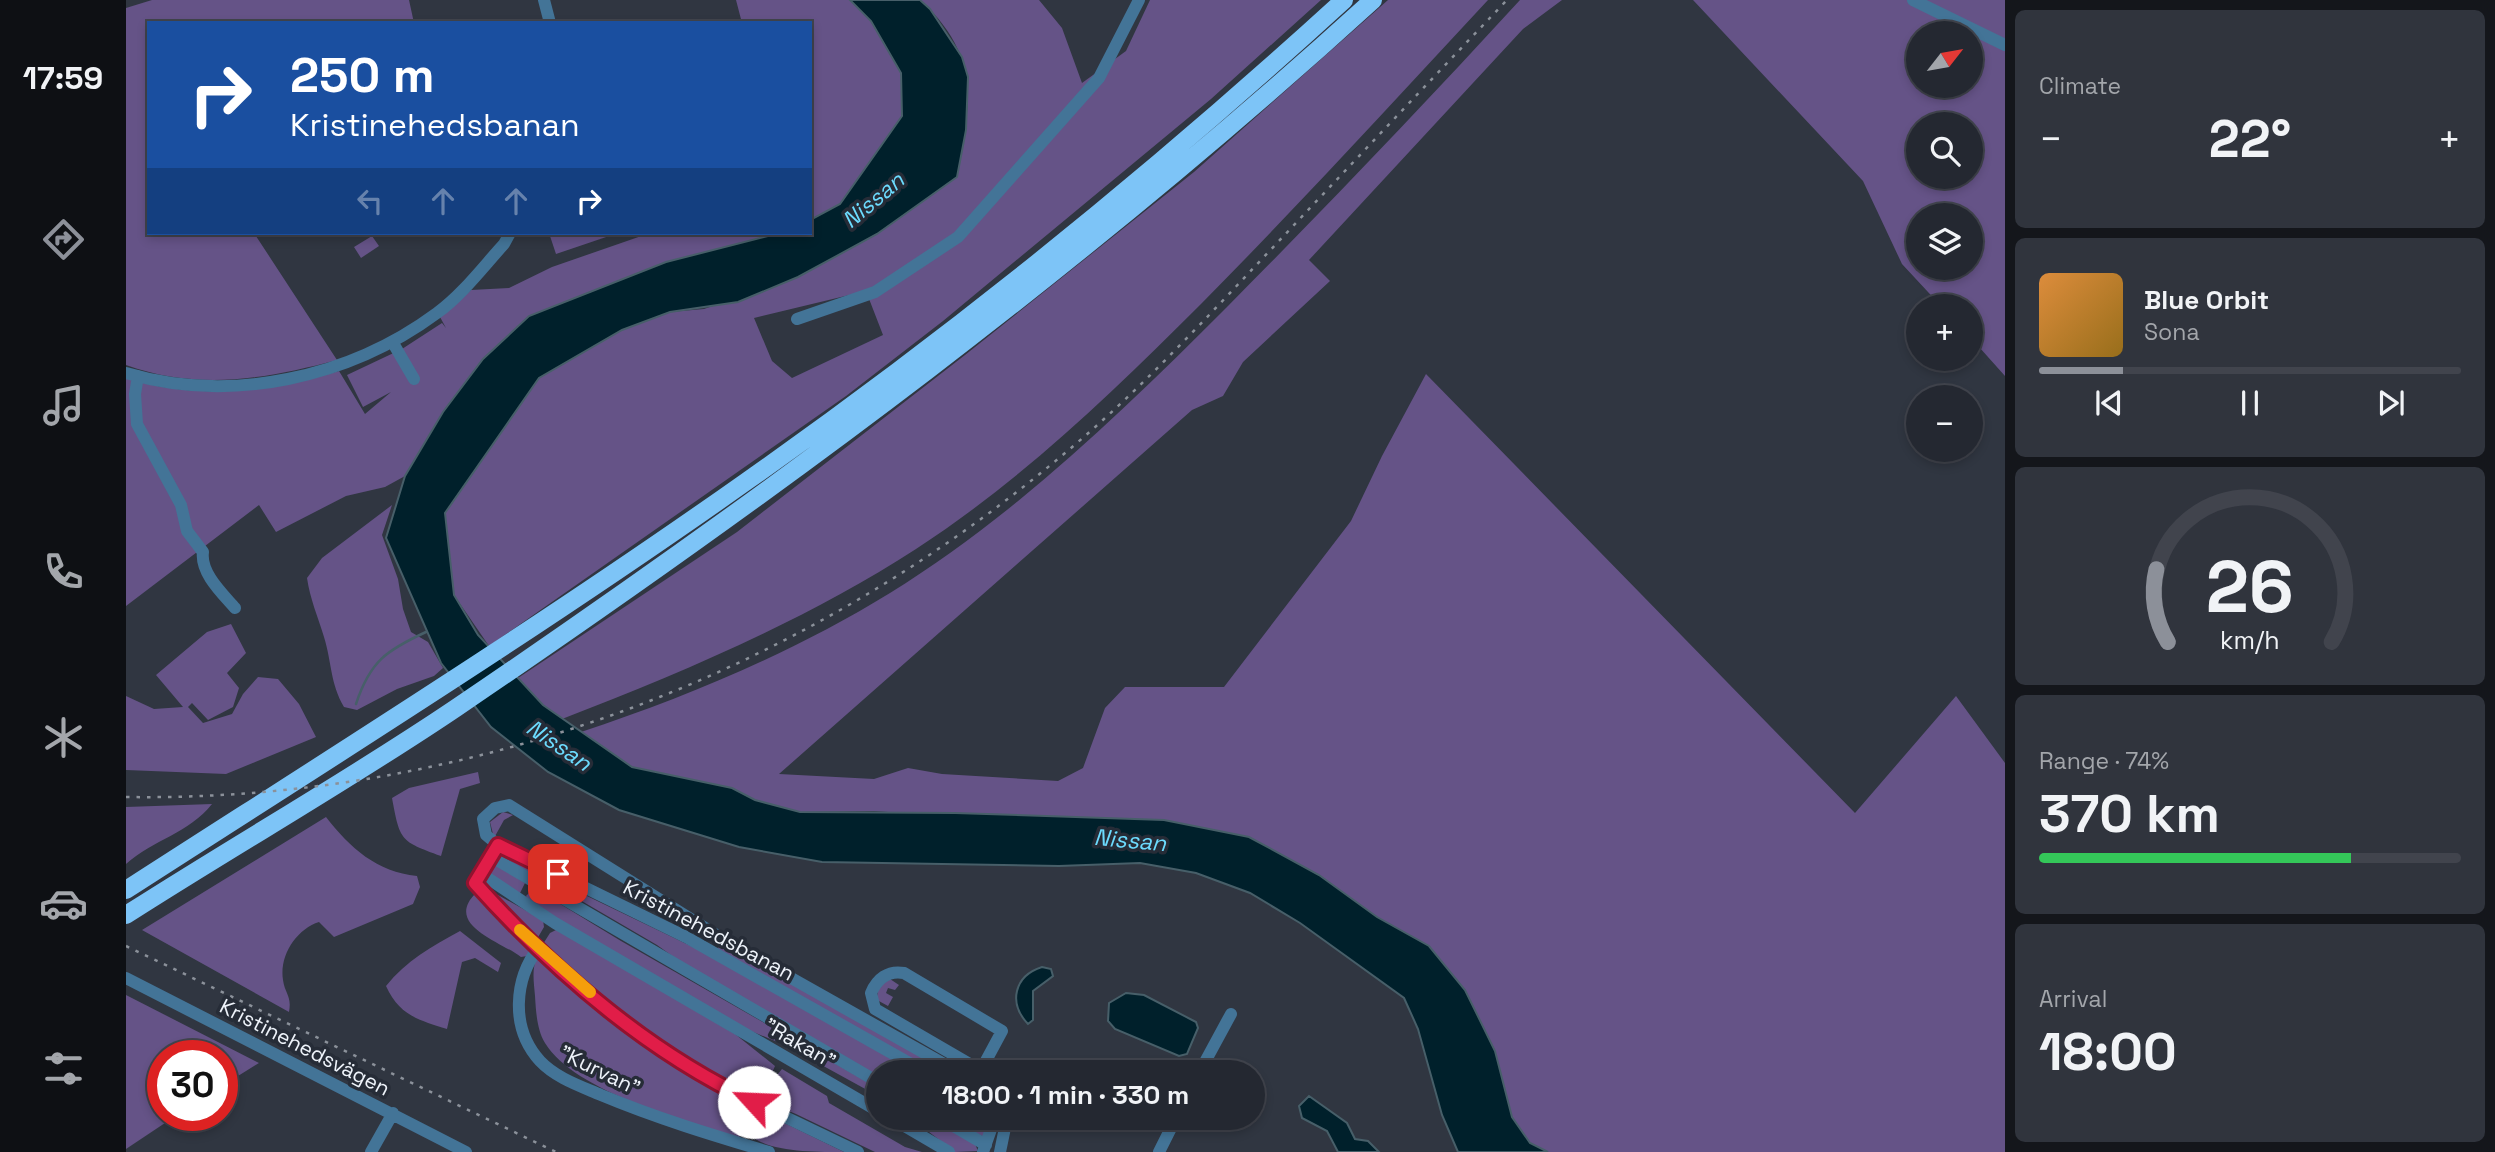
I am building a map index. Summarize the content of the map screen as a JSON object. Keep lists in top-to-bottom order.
{
  "streets": {
    "street": [
      "Kristinehedsbanan",
      "\"Rakan\"",
      "Kristinehedsvägen",
      "\"Kurvan\""
    ]
  },
  "water": ["Nissan"],
  "north": "top right",
  "page": {
    "tabs": "17:59",
    "tile": [
      "Climate",
      ["Range · 74%", "370 km"],
      ["Arrival", "18:00"]
    ],
    "map_buttons": ["+", "−"],
    "turn": ["250 m", "Kristinehedsbanan"],
    "heat": ["−", "22°", "+"],
    "song": ["Blue Orbit", "Sona"],
    "limit": "30",
    "trip": "18:00 · 1 min · 330 m",
    "gauge": ["26", "km/h"]
  }
}
